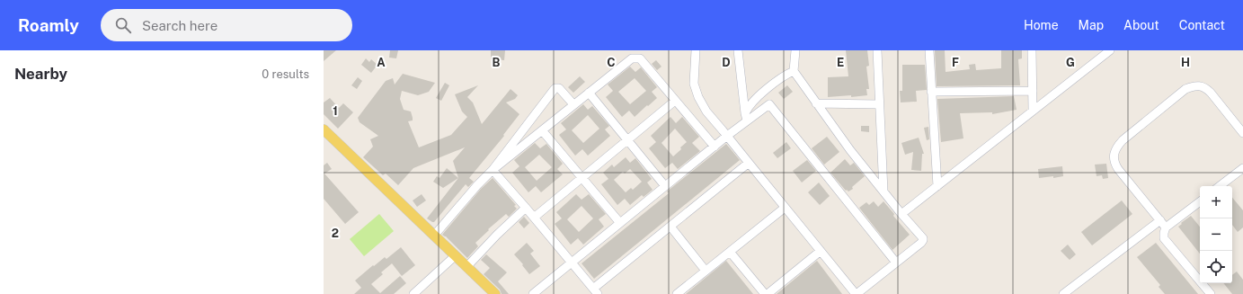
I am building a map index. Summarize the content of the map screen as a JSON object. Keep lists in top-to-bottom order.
{
  "page": {
    "header": "Roamly",
    "search": "Search here",
    "nav": [
      "Home",
      "Map",
      "About",
      "Contact"
    ],
    "heading": ["Nearby", "0 results"],
    "map_buttons": ["+", "−"]
  },
  "grid": {
    "columns": [
      "A",
      "B",
      "C",
      "D",
      "E",
      "F",
      "G",
      "H"
    ],
    "rows": ["1", "2"]
  }
}
